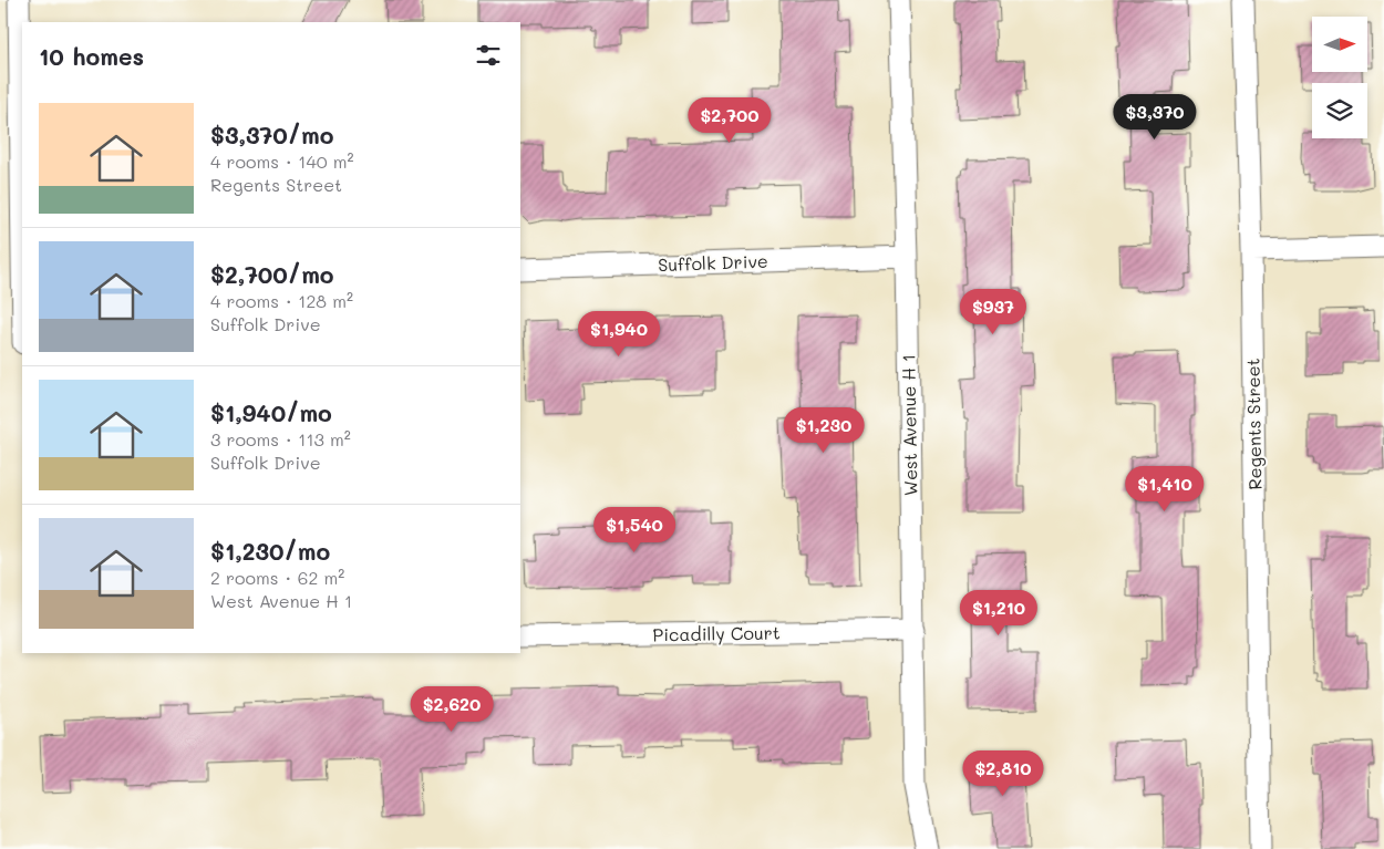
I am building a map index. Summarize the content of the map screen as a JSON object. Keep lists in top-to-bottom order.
{
  "streets": {
    "street": [
      "Suffolk Drive",
      "Regents Street",
      "West Avenue H 1",
      "Picadilly Court"
    ]
  },
  "crossings": [
    ["Suffolk Drive", "West Avenue H 1"],
    ["West Avenue H 1", "Picadilly Court"]
  ],
  "north": "right",
  "page": {
    "heading": "10 homes",
    "list": [
      {
        "name": "$3,370/mo",
        "note": "4 rooms · 140 m² · Regents Street"
      },
      {
        "name": "$2,700/mo",
        "note": "4 rooms · 128 m² · Suffolk Drive"
      },
      {
        "name": "$1,940/mo",
        "note": "3 rooms · 113 m² · Suffolk Drive"
      },
      {
        "name": "$1,230/mo",
        "note": "2 rooms · 62 m² · West Avenue H 1"
      }
    ],
    "price": [
      "$3,370",
      "$2,700",
      "$937",
      "$1,940",
      "$1,230",
      "$1,410",
      "$1,540",
      "$1,210",
      "$2,620",
      "$2,810"
    ]
  }
}
